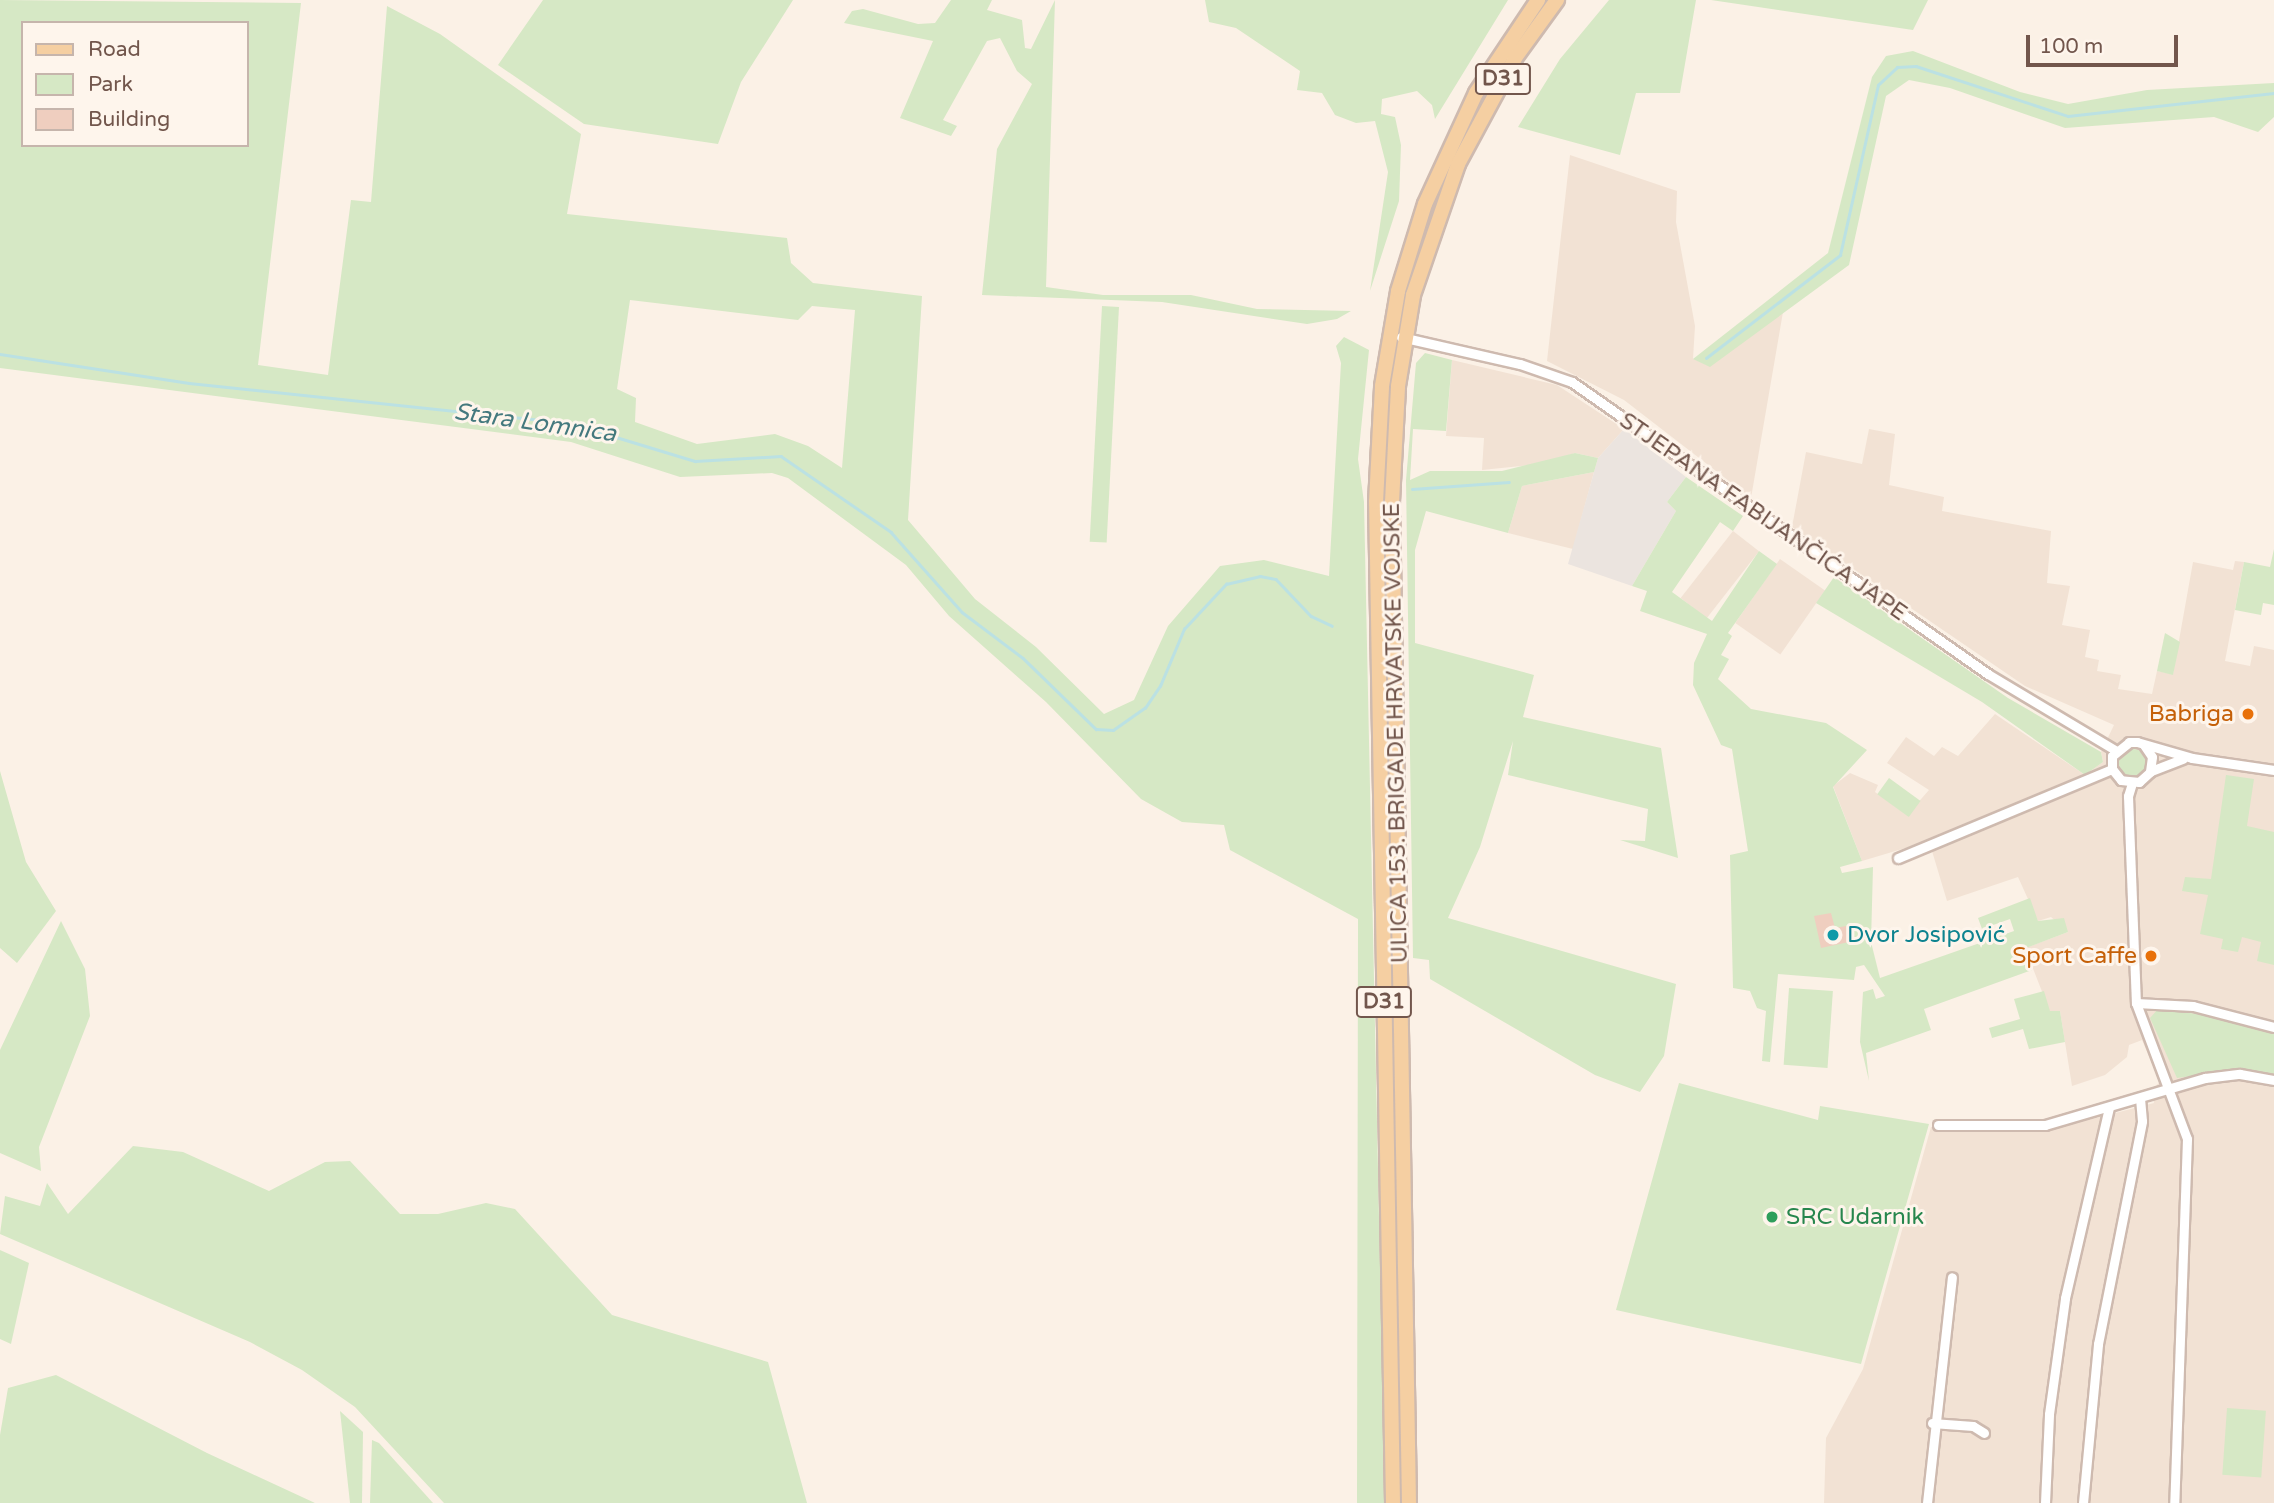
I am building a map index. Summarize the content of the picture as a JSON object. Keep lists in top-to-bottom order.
{
  "streets": {
    "main road": ["D31", "ULICA 153. BRIGADE HRVATSKE VOJSKE"],
    "street": ["STJEPANA FABIJANČIĆA JAPE"]
  },
  "crossings": [
    ["STJEPANA FABIJANČIĆA JAPE", "ULICA 153. BRIGADE HRVATSKE VOJSKE"]
  ],
  "water": ["Stara Lomnica"],
  "places": [
    "Babriga",
    "Dvor Josipović",
    "Sport Caffe",
    "SRC Udarnik"
  ],
  "legend": ["Road", "Park", "Building"],
  "scale_bar": "100 m"
}
